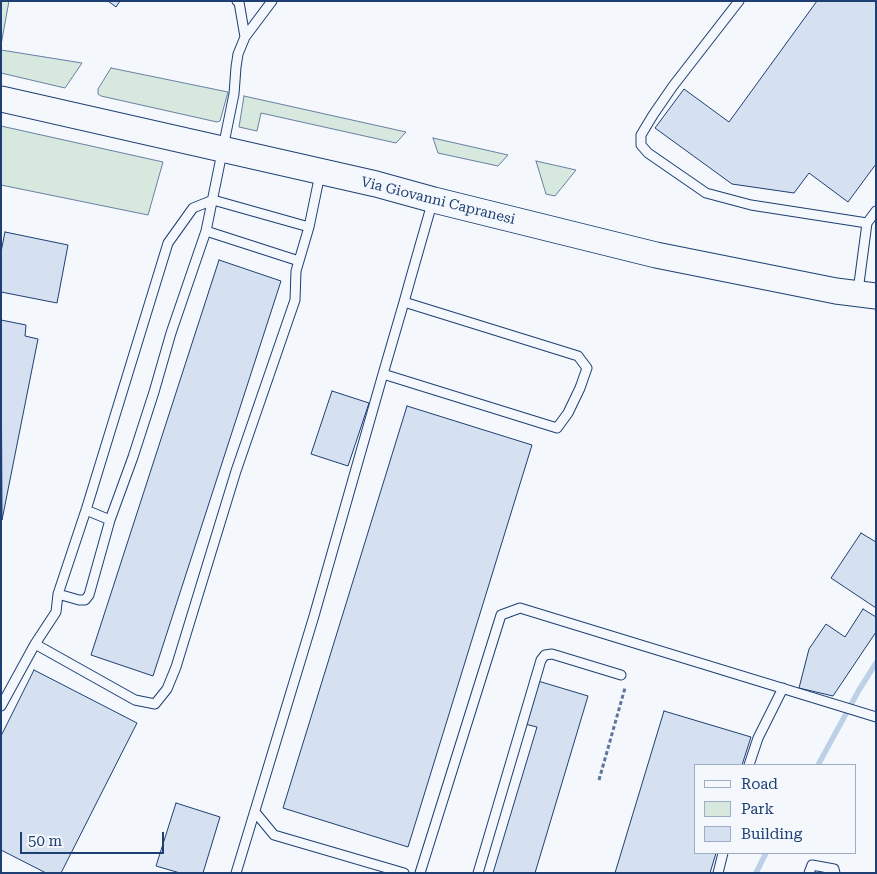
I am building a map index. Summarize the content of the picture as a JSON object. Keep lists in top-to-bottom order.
{
  "streets": {
    "street": ["Via Giovanni Capranesi"]
  },
  "legend": ["Road", "Park", "Building"],
  "scale_bar": "50 m"
}
